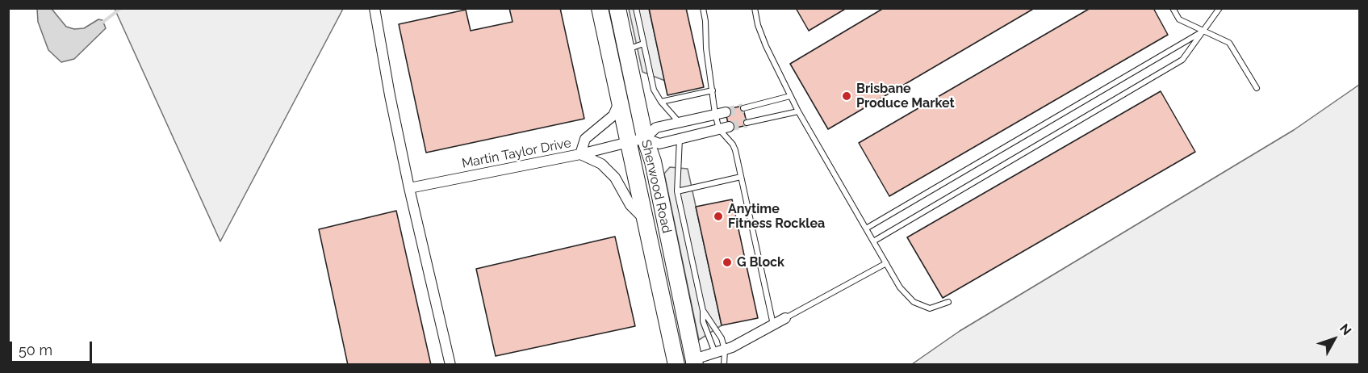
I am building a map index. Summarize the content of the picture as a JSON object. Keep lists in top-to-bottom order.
{
  "streets": {
    "main road": ["Sherwood Road"],
    "street": ["Martin Taylor Drive"]
  },
  "crossings": [
    ["Martin Taylor Drive", "Sherwood Road"]
  ],
  "places": ["Brisbane Produce Market", "Anytime Fitness Rocklea", "G Block"],
  "scale_bar": "50 m",
  "north": "top right"
}
